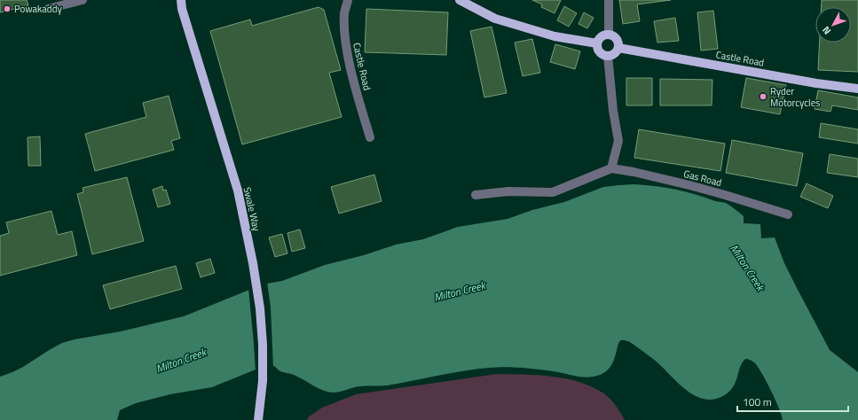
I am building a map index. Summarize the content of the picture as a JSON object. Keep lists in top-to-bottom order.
{
  "streets": {
    "main road": ["Castle Road", "Swale Way"],
    "street": ["Gas Road"]
  },
  "water": ["Milton Creek"],
  "places": ["Powakaddy", "Ryder Motorcycles"],
  "scale_bar": "100 m",
  "north": "bottom left"
}
